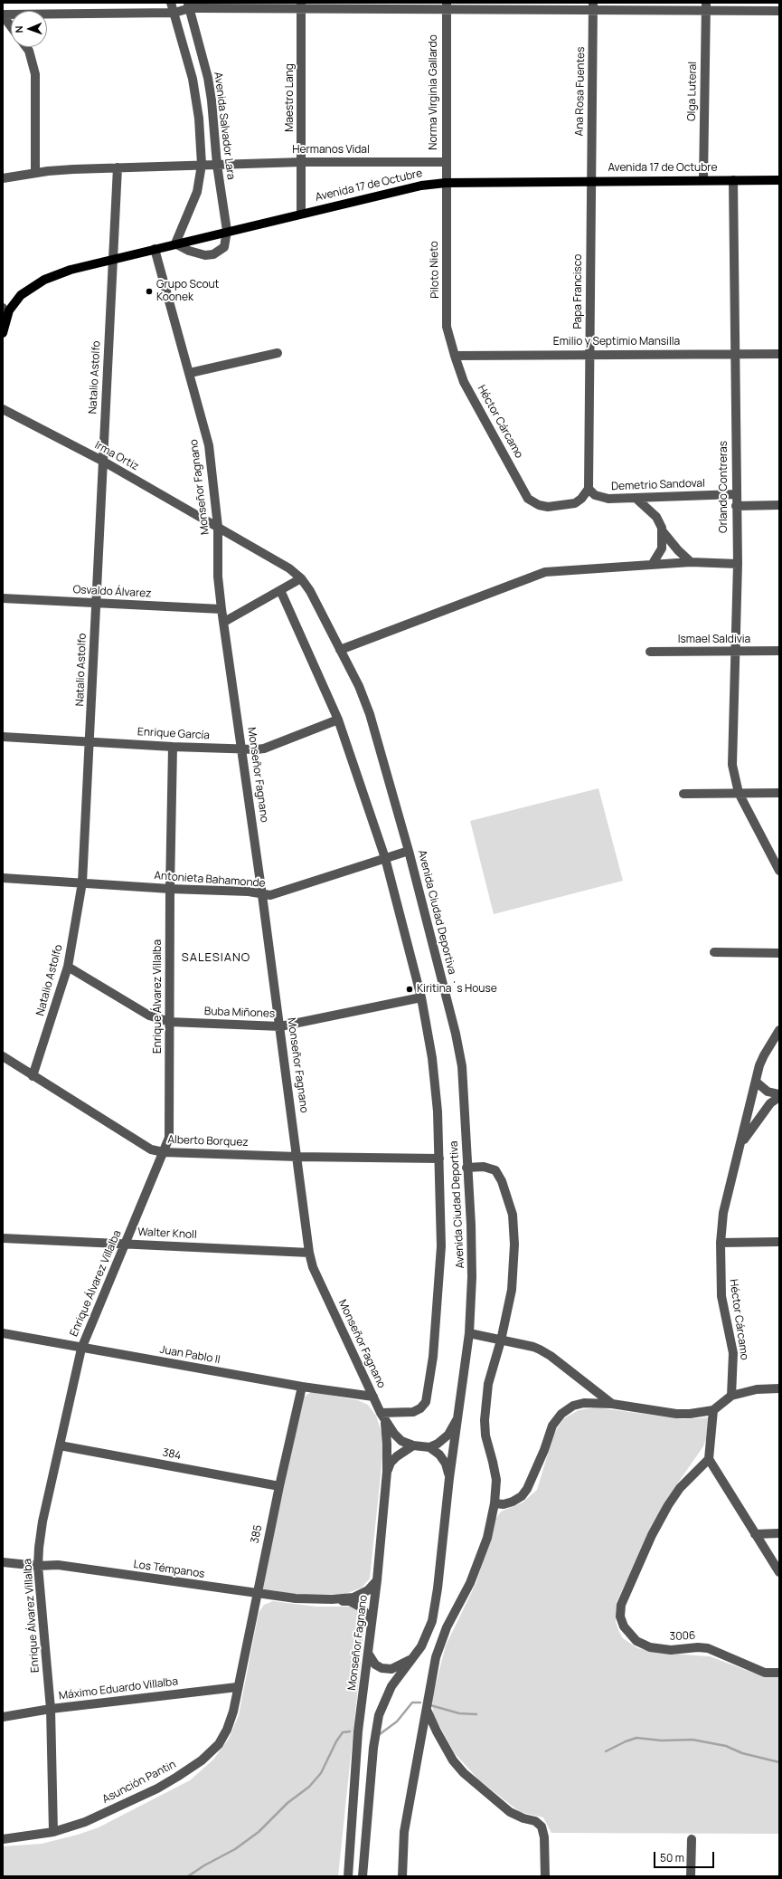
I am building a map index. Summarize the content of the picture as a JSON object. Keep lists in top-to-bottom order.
{
  "streets": {
    "main road": ["Avenida 17 de Octubre"],
    "street": [
      "Ana Rosa Fuentes",
      "Olga Luteral",
      "Norma Virginia Gallardo",
      "Maestro Lang",
      "Avenida Salvador Lara",
      "Hermanos Vidal",
      "Piloto Nieto",
      "Papa Francisco",
      "Emilio y Septimio Mansilla",
      "Natalio Astolfo",
      "Héctor Cárcamo",
      "Irma Ortiz",
      "Demetrio Sandoval",
      "Monseñor Fagnano",
      "Orlando Contreras",
      "Osvaldo Álvarez",
      "Ismael Saldivia",
      "Enrique García",
      "Antonieta Bahamonde",
      "Avenida Ciudad Deportiva",
      "Enrique Álvarez Villalba",
      "Buba Miñones",
      "Alberto Borquez",
      "Walter Knoll",
      "Juan Pablo II",
      "384",
      "385",
      "Los Témpanos",
      "3006",
      "Máximo Eduardo Villalba",
      "Asunción Pantin"
    ]
  },
  "crossings": [
    ["Ana Rosa Fuentes", "Avenida 17 de Octubre"],
    ["Ana Rosa Fuentes", "Papa Francisco"],
    ["Olga Luteral", "Avenida 17 de Octubre"],
    ["Norma Virginia Gallardo", "Hermanos Vidal"],
    ["Norma Virginia Gallardo", "Avenida 17 de Octubre"],
    ["Norma Virginia Gallardo", "Piloto Nieto"],
    ["Maestro Lang", "Hermanos Vidal"],
    ["Maestro Lang", "Avenida 17 de Octubre"],
    ["Avenida Salvador Lara", "Hermanos Vidal"],
    ["Avenida Salvador Lara", "Avenida 17 de Octubre"],
    ["Avenida 17 de Octubre", "Piloto Nieto"],
    ["Avenida 17 de Octubre", "Papa Francisco"],
    ["Avenida 17 de Octubre", "Natalio Astolfo"],
    ["Avenida 17 de Octubre", "Monseñor Fagnano"],
    ["Avenida 17 de Octubre", "Orlando Contreras"],
    ["Piloto Nieto", "Emilio y Septimio Mansilla"],
    ["Piloto Nieto", "Héctor Cárcamo"],
    ["Papa Francisco", "Emilio y Septimio Mansilla"],
    ["Papa Francisco", "Héctor Cárcamo"],
    ["Papa Francisco", "Demetrio Sandoval"],
    ["Emilio y Septimio Mansilla", "Héctor Cárcamo"],
    ["Emilio y Septimio Mansilla", "Orlando Contreras"],
    ["Natalio Astolfo", "Irma Ortiz"],
    ["Natalio Astolfo", "Osvaldo Álvarez"],
    ["Natalio Astolfo", "Enrique García"],
    ["Natalio Astolfo", "Antonieta Bahamonde"],
    ["Natalio Astolfo", "Buba Miñones"],
    ["Natalio Astolfo", "Alberto Borquez"],
    ["Héctor Cárcamo", "Demetrio Sandoval"],
    ["Irma Ortiz", "Monseñor Fagnano"],
    ["Irma Ortiz", "Avenida Ciudad Deportiva"],
    ["Demetrio Sandoval", "Orlando Contreras"],
    ["Monseñor Fagnano", "Osvaldo Álvarez"],
    ["Monseñor Fagnano", "Enrique García"],
    ["Monseñor Fagnano", "Antonieta Bahamonde"],
    ["Monseñor Fagnano", "Avenida Ciudad Deportiva"],
    ["Monseñor Fagnano", "Buba Miñones"],
    ["Monseñor Fagnano", "Alberto Borquez"],
    ["Monseñor Fagnano", "Walter Knoll"],
    ["Monseñor Fagnano", "Juan Pablo II"],
    ["Monseñor Fagnano", "Los Témpanos"],
    ["Orlando Contreras", "Ismael Saldivia"],
    ["Enrique García", "Avenida Ciudad Deportiva"],
    ["Enrique García", "Enrique Álvarez Villalba"],
    ["Antonieta Bahamonde", "Avenida Ciudad Deportiva"],
    ["Antonieta Bahamonde", "Enrique Álvarez Villalba"],
    ["Avenida Ciudad Deportiva", "Buba Miñones"],
    ["Avenida Ciudad Deportiva", "Alberto Borquez"],
    ["Enrique Álvarez Villalba", "Buba Miñones"],
    ["Enrique Álvarez Villalba", "Alberto Borquez"],
    ["Enrique Álvarez Villalba", "Walter Knoll"],
    ["Enrique Álvarez Villalba", "Juan Pablo II"],
    ["Enrique Álvarez Villalba", "384"],
    ["Enrique Álvarez Villalba", "Los Témpanos"],
    ["Enrique Álvarez Villalba", "Máximo Eduardo Villalba"],
    ["Enrique Álvarez Villalba", "Asunción Pantin"],
    ["Juan Pablo II", "385"],
    ["384", "385"],
    ["385", "Los Témpanos"],
    ["385", "Máximo Eduardo Villalba"],
    ["385", "Asunción Pantin"],
    ["Máximo Eduardo Villalba", "Asunción Pantin"]
  ],
  "districts": ["SALESIANO"],
  "places": ["Grupo Scout Koonek", "Kiritina´s House"],
  "scale_bar": "50 m",
  "north": "left"
}
